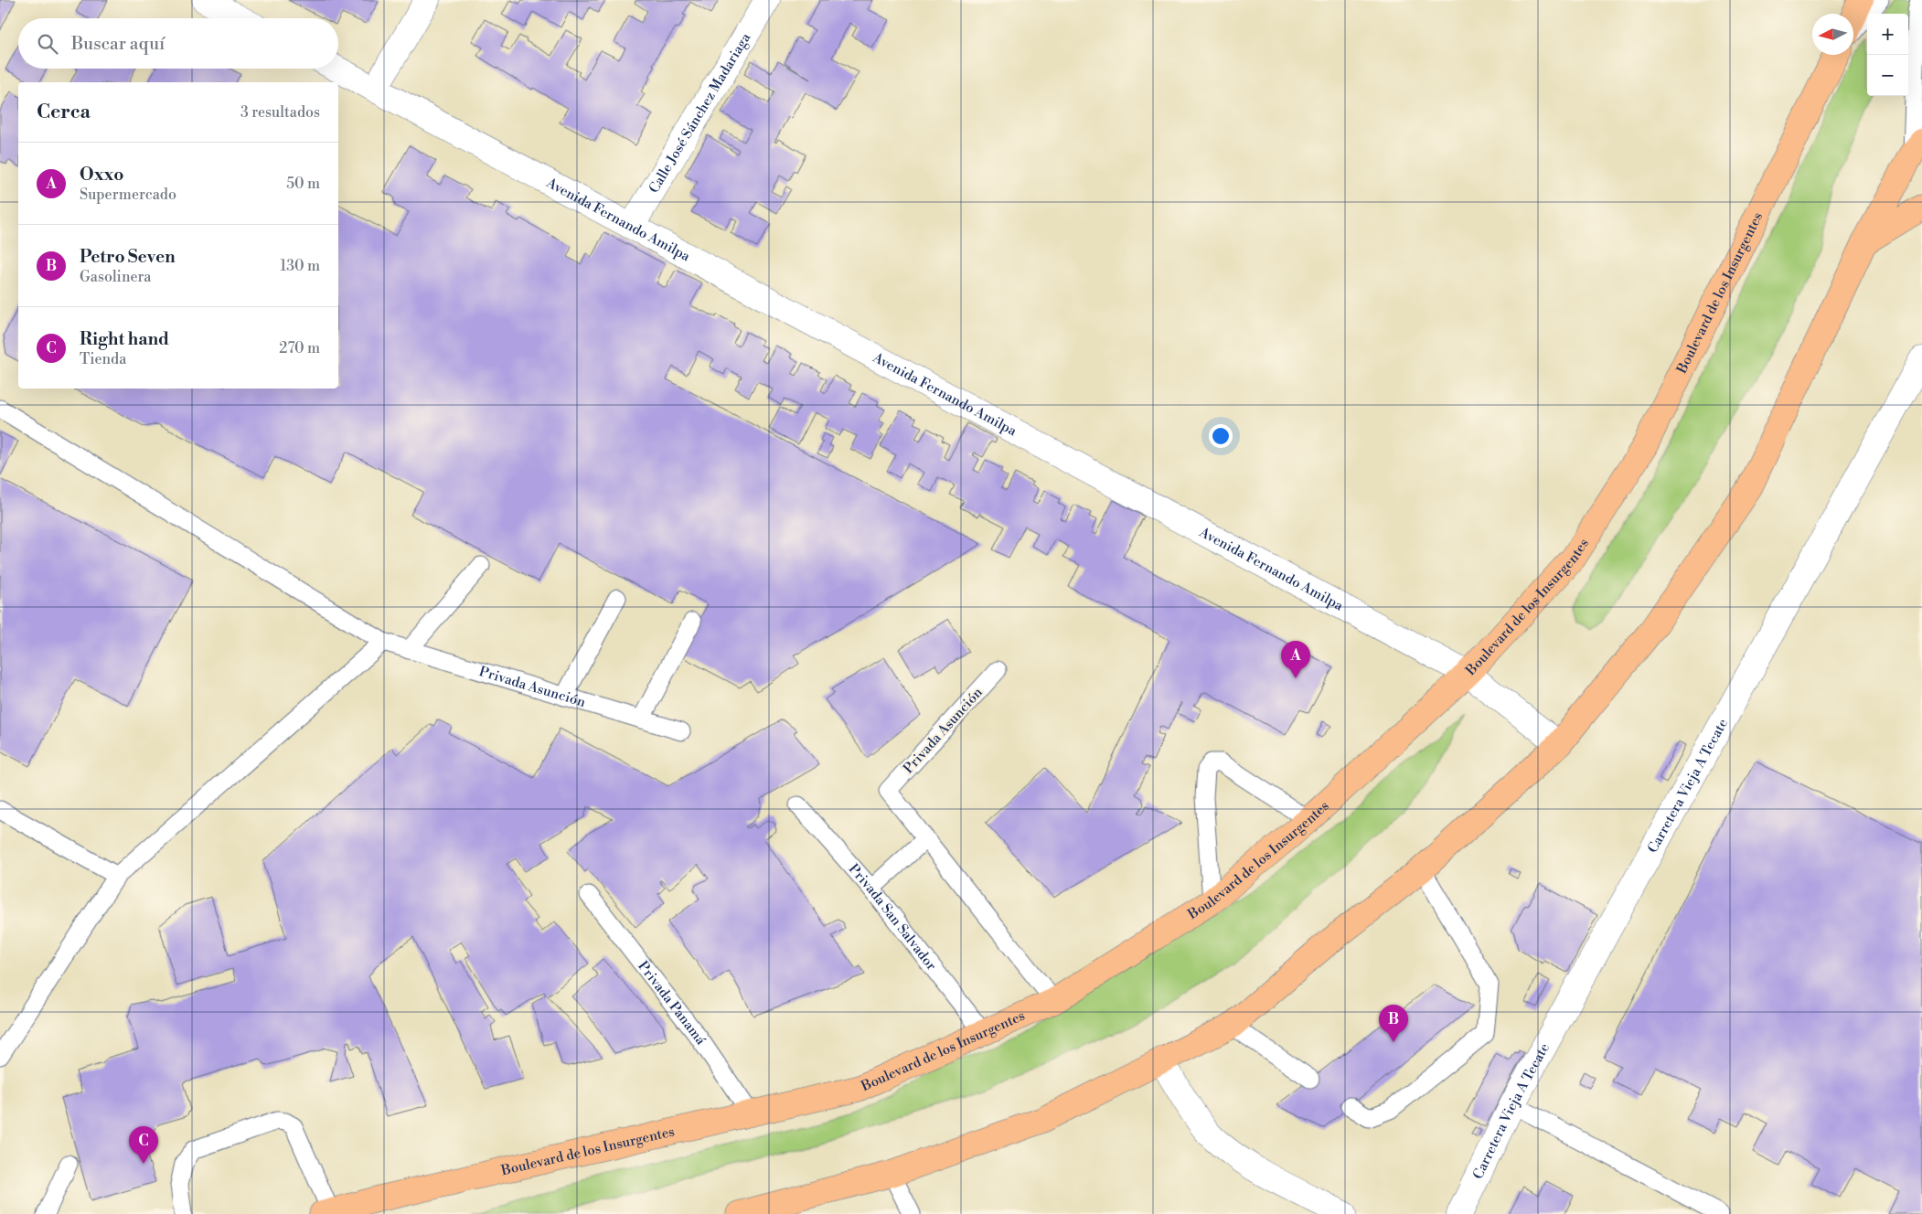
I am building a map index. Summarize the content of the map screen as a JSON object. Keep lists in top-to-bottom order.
{
  "streets": {
    "main road": ["Boulevard de los Insurgentes"],
    "street": ["Calle José Sánchez Madariaga", "Avenida Fernando Amilpa", "Carretera Vieja A Tecate"],
    "lane": ["Privada Asunción", "Privada San Salvador", "Privada Panamá"]
  },
  "crossings": [
    ["Calle José Sánchez Madariaga", "Avenida Fernando Amilpa"],
    ["Avenida Fernando Amilpa", "Boulevard de los Insurgentes"],
    ["Boulevard de los Insurgentes", "Privada San Salvador"],
    ["Boulevard de los Insurgentes", "Privada Panamá"]
  ],
  "north": "left",
  "page": {
    "map_buttons": ["+", "−"],
    "search": "Buscar aquí",
    "heading": ["Cerca", "3 resultados"],
    "list": [
      {
        "mark": "A",
        "name": "Oxxo",
        "note": "Supermercado",
        "value": "50 m"
      },
      {
        "mark": "B",
        "name": "Petro Seven",
        "note": "Gasolinera",
        "value": "130 m"
      },
      {
        "mark": "C",
        "name": "Right hand",
        "note": "Tienda",
        "value": "270 m"
      }
    ],
    "pins": ["A", "B", "C"]
  }
}
